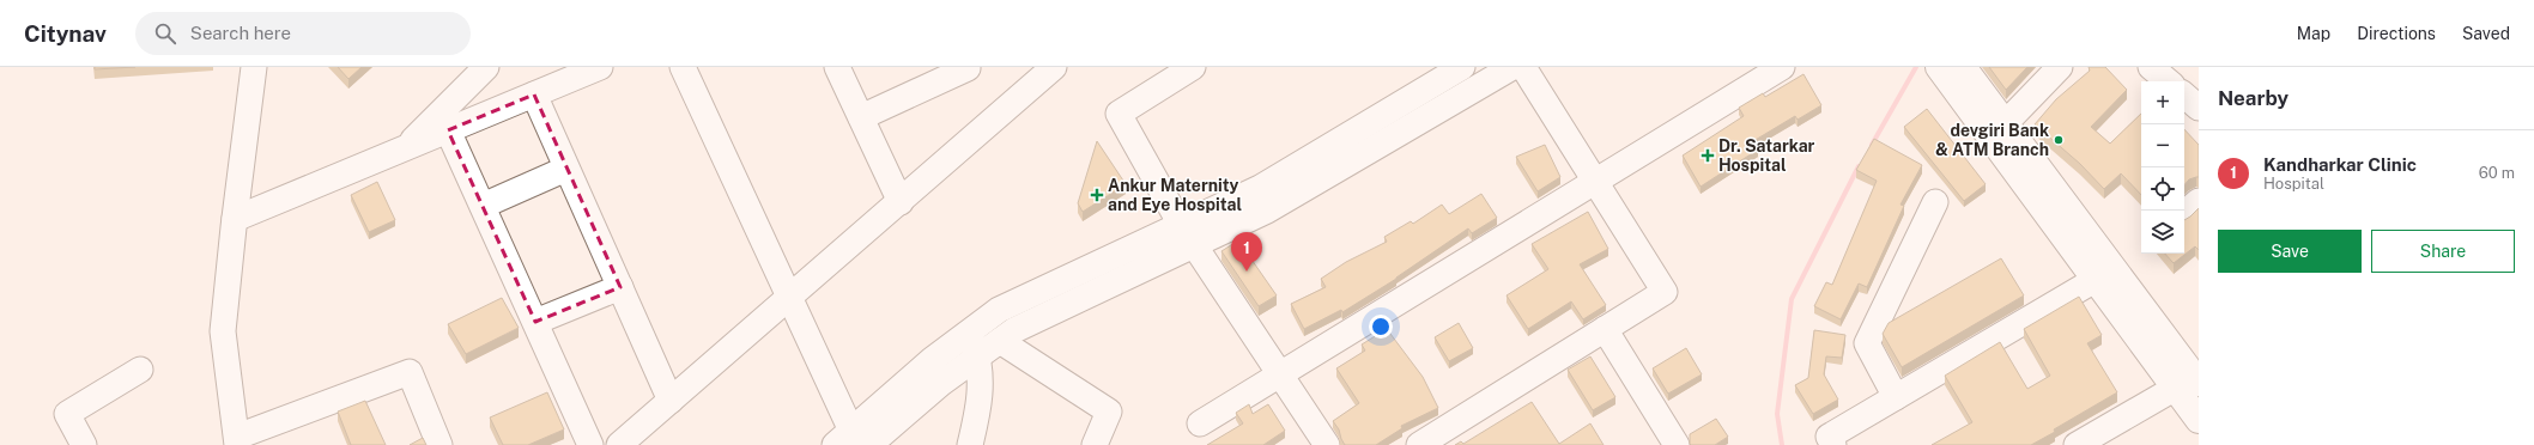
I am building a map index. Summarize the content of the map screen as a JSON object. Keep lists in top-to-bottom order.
{
  "places": {
    "other": ["devgiri Bank & ATM Branch"],
    "health": ["Dr. Satarkar Hospital", "Ankur Maternity and Eye Hospital"]
  },
  "page": {
    "header": "Citynav",
    "search": "Search here",
    "nav": ["Map", "Directions", "Saved"],
    "heading": "Nearby",
    "map_buttons": ["+", "−"],
    "list": [
      {
        "mark": "1",
        "name": "Kandharkar Clinic",
        "note": "Hospital",
        "value": "60 m"
      }
    ],
    "buttons": ["Save", "Share"],
    "pins": "1"
  }
}
